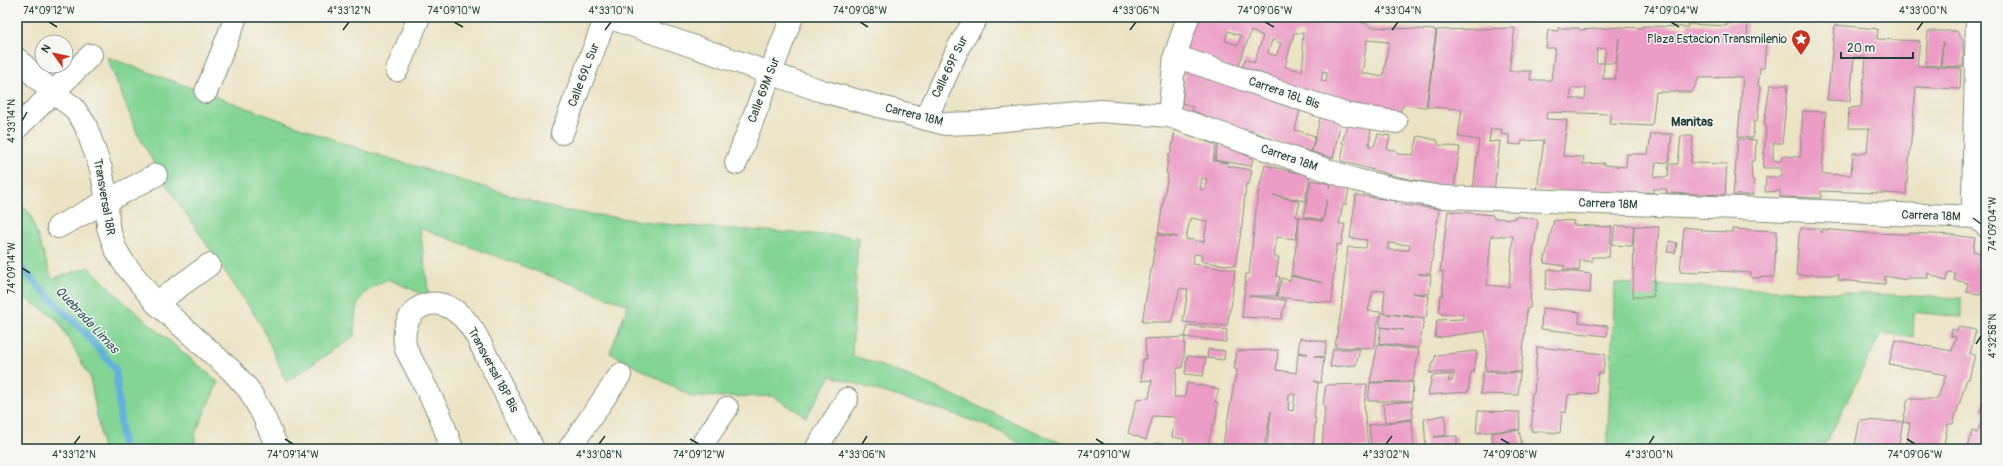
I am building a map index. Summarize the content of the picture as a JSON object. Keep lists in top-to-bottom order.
{
  "streets": {
    "street": [
      "Calle 69P Sur",
      "Calle 69L Sur",
      "Calle 69M Sur",
      "Carrera 18L Bis",
      "Carrera 18M",
      "Transversal 18R",
      "Transversal 18P Bis"
    ]
  },
  "crossings": [
    ["Calle 69P Sur", "Carrera 18M"],
    ["Calle 69L Sur", "Carrera 18M"],
    ["Calle 69M Sur", "Carrera 18M"]
  ],
  "districts": ["Manitas"],
  "water": ["Quebrada Limas"],
  "places": {
    "place": ["Plaza Estacion Transmilenio"]
  },
  "scale_bar": "20 m",
  "north": "top left",
  "coordinates": [
    "74°09'12\"W",
    "4°33'12\"N",
    "74°09'10\"W",
    "4°33'10\"N",
    "74°09'08\"W",
    "4°33'06\"N",
    "74°09'06\"W",
    "4°33'04\"N",
    "74°09'04\"W",
    "4°33'00\"N",
    "4°33'14\"N",
    "74°09'14\"W",
    "4°32'58\"N",
    "4°33'08\"N",
    "4°33'02\"N"
  ]
}
